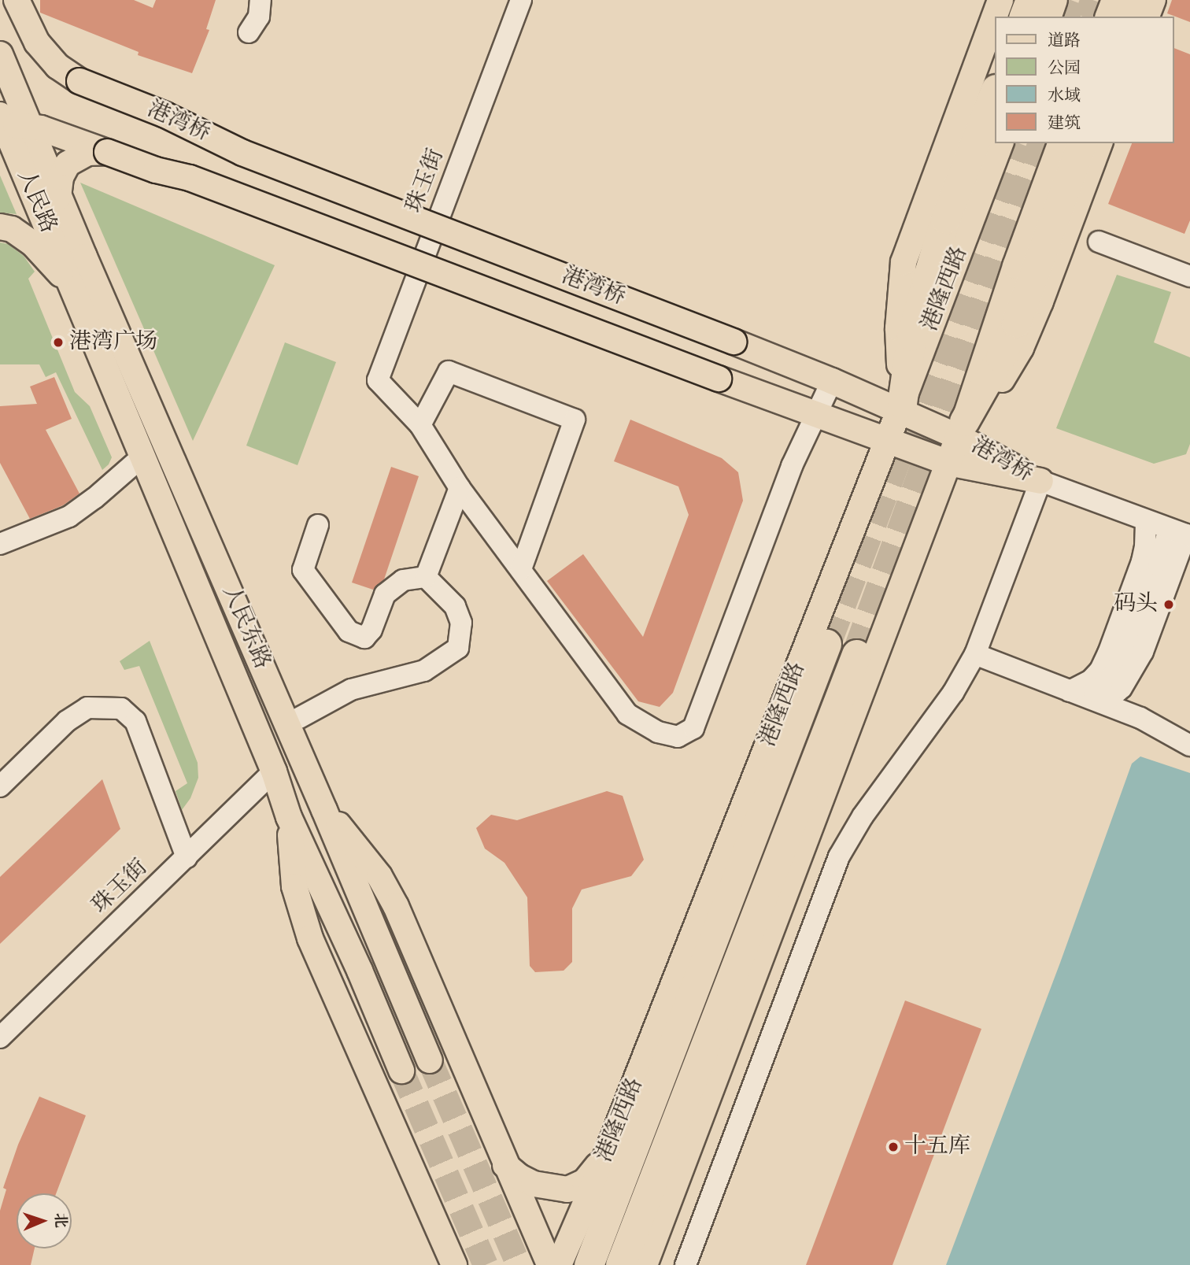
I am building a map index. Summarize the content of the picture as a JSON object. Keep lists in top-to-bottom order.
{
  "streets": {
    "main road": [
      "港湾桥",
      "人民路",
      "港隆西路",
      "人民东路"
    ],
    "street": ["珠玉街"]
  },
  "crossings": [
    ["港湾桥", "人民路"],
    ["港湾桥", "港隆西路"],
    ["珠玉街", "人民东路"],
    ["人民路", "人民东路"]
  ],
  "places": ["港湾广场", "码头", "十五库"],
  "legend": [
    "道路",
    "公园",
    "水域",
    "建筑"
  ],
  "north": "right"
}
